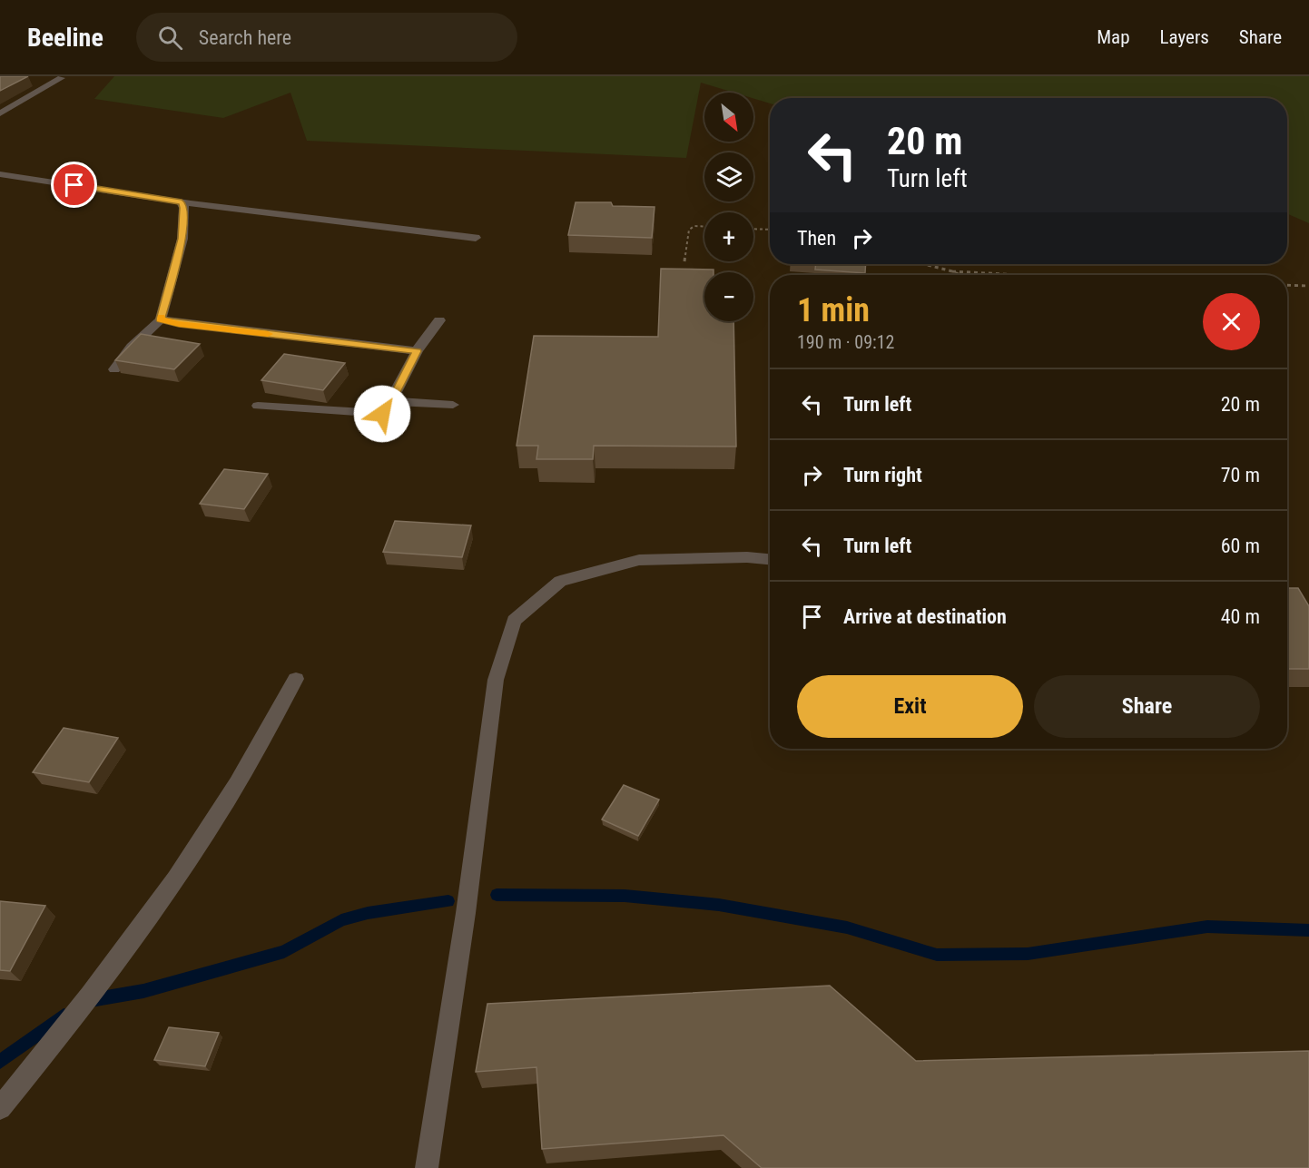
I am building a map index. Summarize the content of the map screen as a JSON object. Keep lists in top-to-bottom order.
{
  "north": "bottom right",
  "page": {
    "header": "Beeline",
    "search": "Search here",
    "nav": ["Map", "Layers", "Share"],
    "map_buttons": ["+", "−"],
    "turn": ["20 m", "Turn left"],
    "then": "Then",
    "heading": ["1 min", "190 m · 09:12"],
    "list": [
      {
        "name": "Turn left",
        "value": "20 m"
      },
      {
        "name": "Turn right",
        "value": "70 m"
      },
      {
        "name": "Turn left",
        "value": "60 m"
      },
      {
        "name": "Arrive at destination",
        "value": "40 m"
      }
    ],
    "buttons": ["Exit", "Share"]
  }
}
